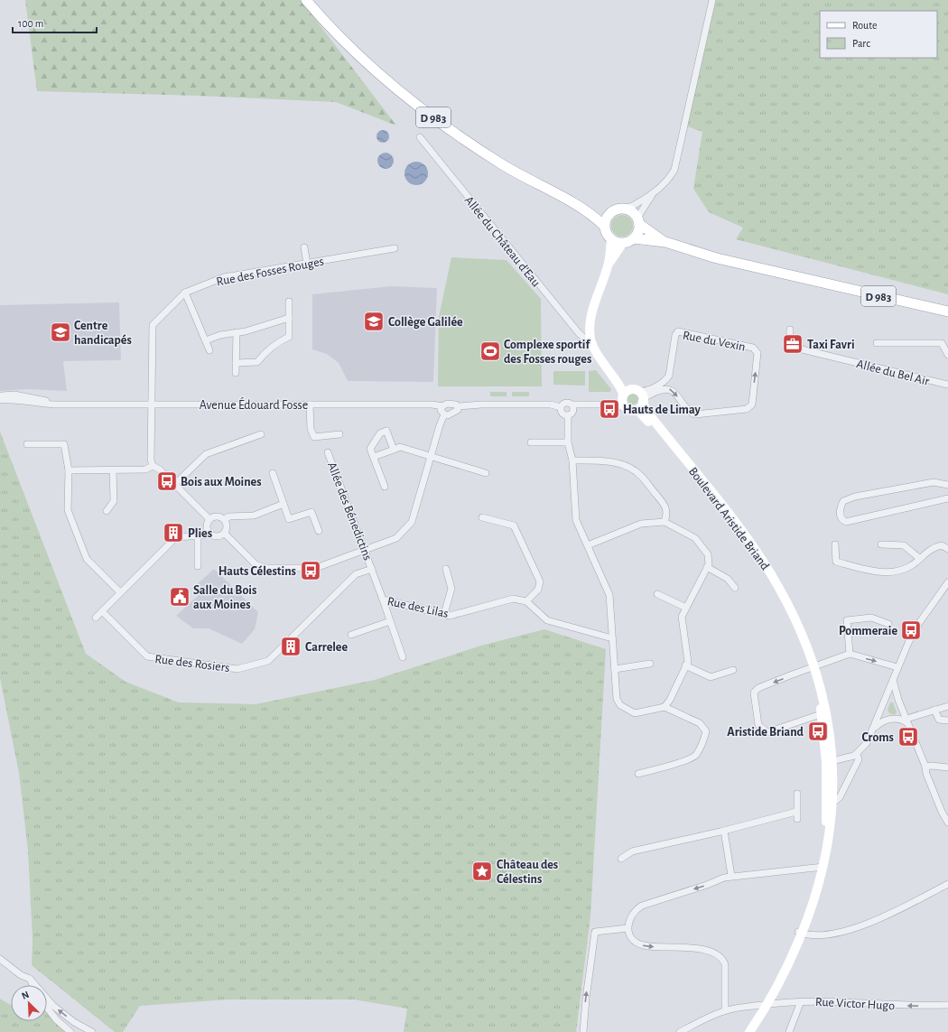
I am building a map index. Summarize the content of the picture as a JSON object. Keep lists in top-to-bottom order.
{
  "streets": {
    "main road": ["D 983", "Boulevard Aristide Briand"],
    "street": [
      "Allée du Château d'Eau",
      "Rue des Fosses Rouges",
      "Rue du Vexin",
      "Allée du Bel Air",
      "Avenue Édouard Fosse",
      "Allée des Bénedictins",
      "Rue des Lilas",
      "Rue des Rosiers",
      "Rue Victor Hugo"
    ]
  },
  "crossings": [
    ["D 983", "Boulevard Aristide Briand"],
    ["Allée du Château d'Eau", "Boulevard Aristide Briand"],
    ["Rue des Fosses Rouges", "Avenue Édouard Fosse"],
    ["Rue du Vexin", "Boulevard Aristide Briand"],
    ["Allée des Bénedictins", "Rue des Lilas"],
    ["Allée des Bénedictins", "Rue des Rosiers"],
    ["Boulevard Aristide Briand", "Rue Victor Hugo"],
    ["Rue des Lilas", "Rue des Rosiers"]
  ],
  "one_way": ["Rue Victor Hugo"],
  "places": {
    "school or university": ["Collège Galilée", "Centre handicapés"],
    "office": ["Taxi Favri"],
    "sports": ["Complexe sportif des Fosses rouges"],
    "bus stop": [
      "Hauts de Limay",
      "Bois aux Moines",
      "Hauts Célestins",
      "Pommeraie",
      "Aristide Briand",
      "Croms"
    ],
    "building": ["Plies", "Carrelee"],
    "public building": ["Salle du Bois aux Moines"],
    "place": ["Château des Célestins"]
  },
  "legend": ["Route", "Parc"],
  "scale_bar": "100 m",
  "north": "top left"
}
